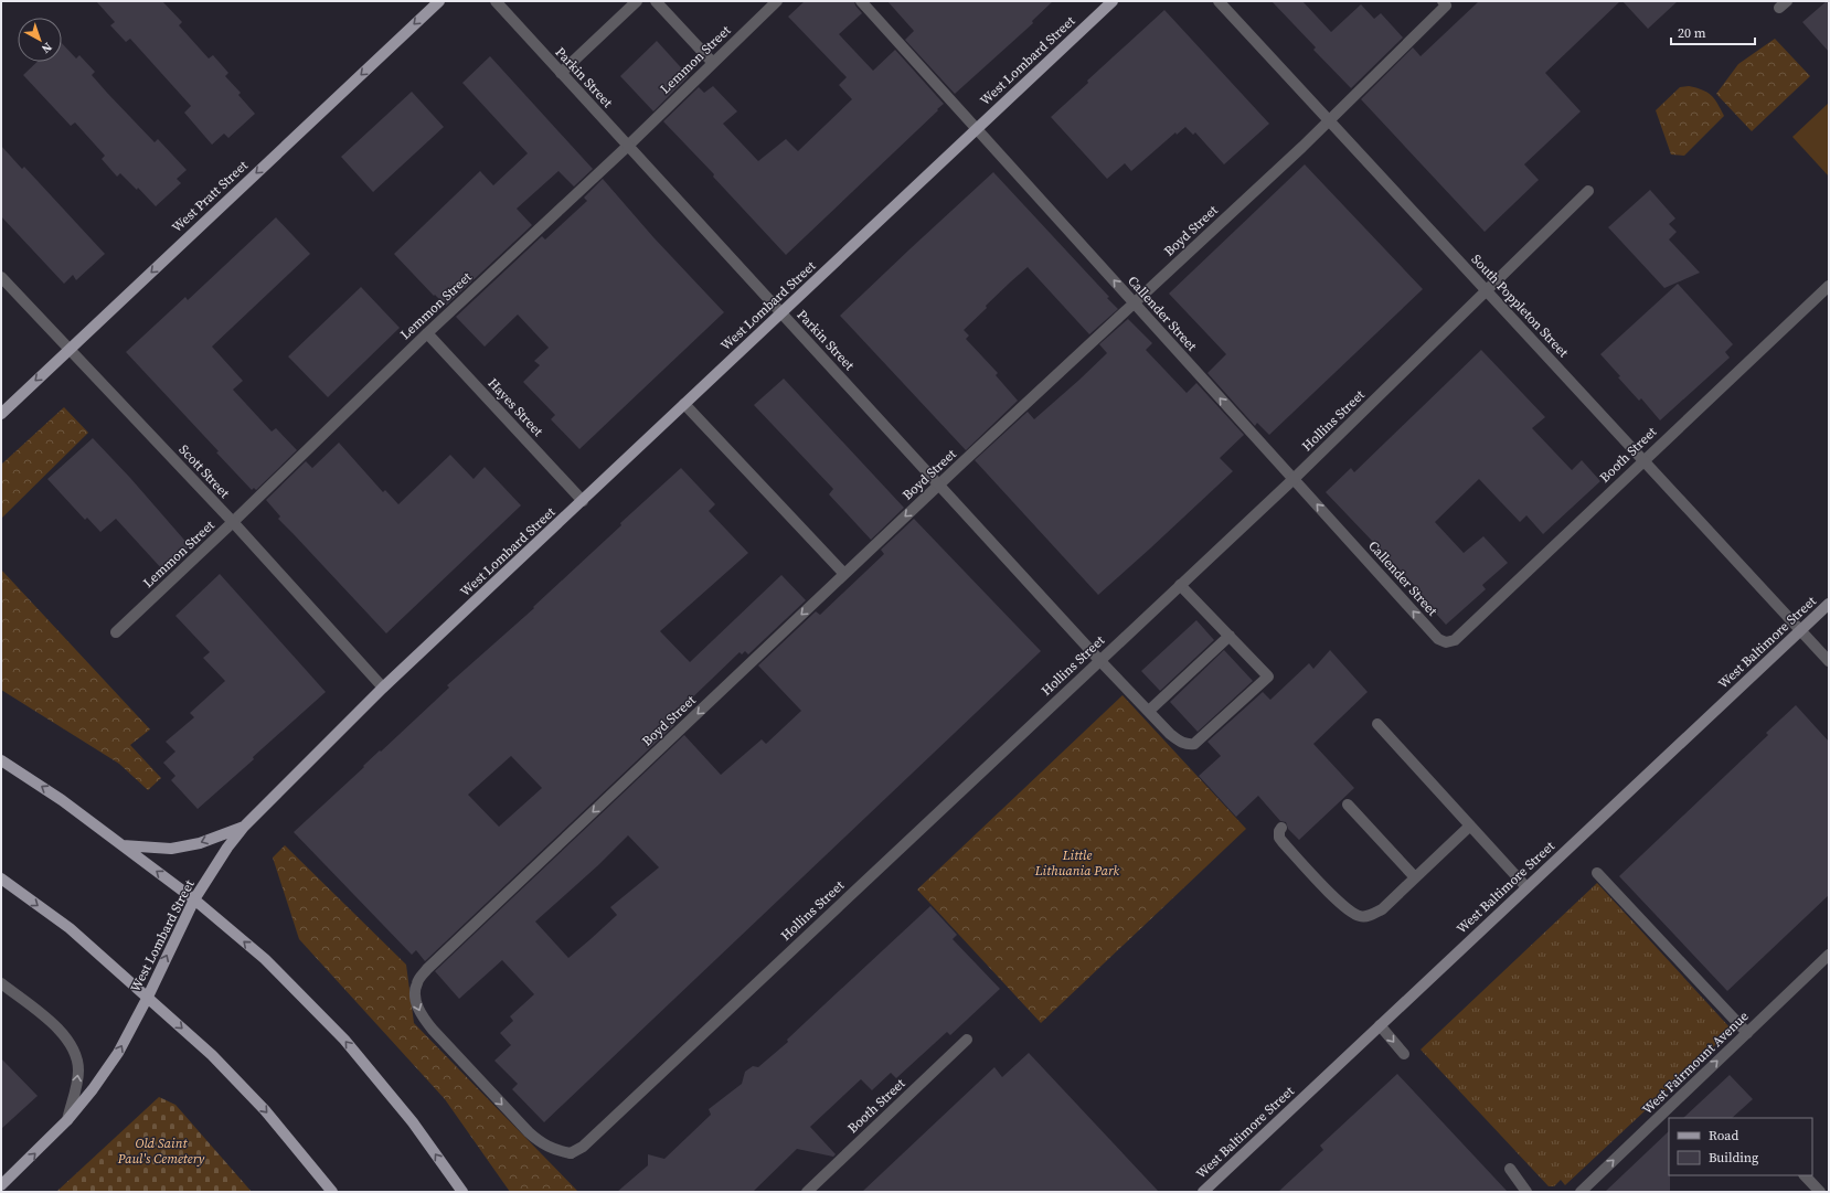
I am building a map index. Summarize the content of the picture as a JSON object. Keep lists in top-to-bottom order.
{
  "streets": {
    "main road": ["West Lombard Street", "West Pratt Street", "West Baltimore Street"],
    "street": [
      "Lemmon Street",
      "Parkin Street",
      "Boyd Street",
      "South Poppleton Street",
      "Callender Street",
      "Hayes Street",
      "Hollins Street",
      "Booth Street",
      "Scott Street",
      "West Fairmount Avenue"
    ]
  },
  "crossings": [
    ["Lemmon Street", "Parkin Street"],
    ["Lemmon Street", "Hayes Street"],
    ["Lemmon Street", "Scott Street"],
    ["West Lombard Street", "Parkin Street"],
    ["West Lombard Street", "Callender Street"],
    ["West Lombard Street", "Hayes Street"],
    ["West Lombard Street", "Scott Street"],
    ["Parkin Street", "Boyd Street"],
    ["Parkin Street", "Hollins Street"],
    ["West Pratt Street", "Scott Street"],
    ["Boyd Street", "South Poppleton Street"],
    ["Boyd Street", "Callender Street"],
    ["Boyd Street", "Hollins Street"],
    ["South Poppleton Street", "Hollins Street"],
    ["South Poppleton Street", "Booth Street"],
    ["South Poppleton Street", "West Baltimore Street"],
    ["Callender Street", "Hollins Street"],
    ["Callender Street", "Booth Street"]
  ],
  "one_way": ["West Pratt Street", "Callender Street", "West Fairmount Avenue"],
  "parks": ["Little Lithuania Park", "Old Saint Paul's Cemetery"],
  "legend": ["Road", "Building"],
  "scale_bar": "20 m",
  "north": "bottom right"
}
